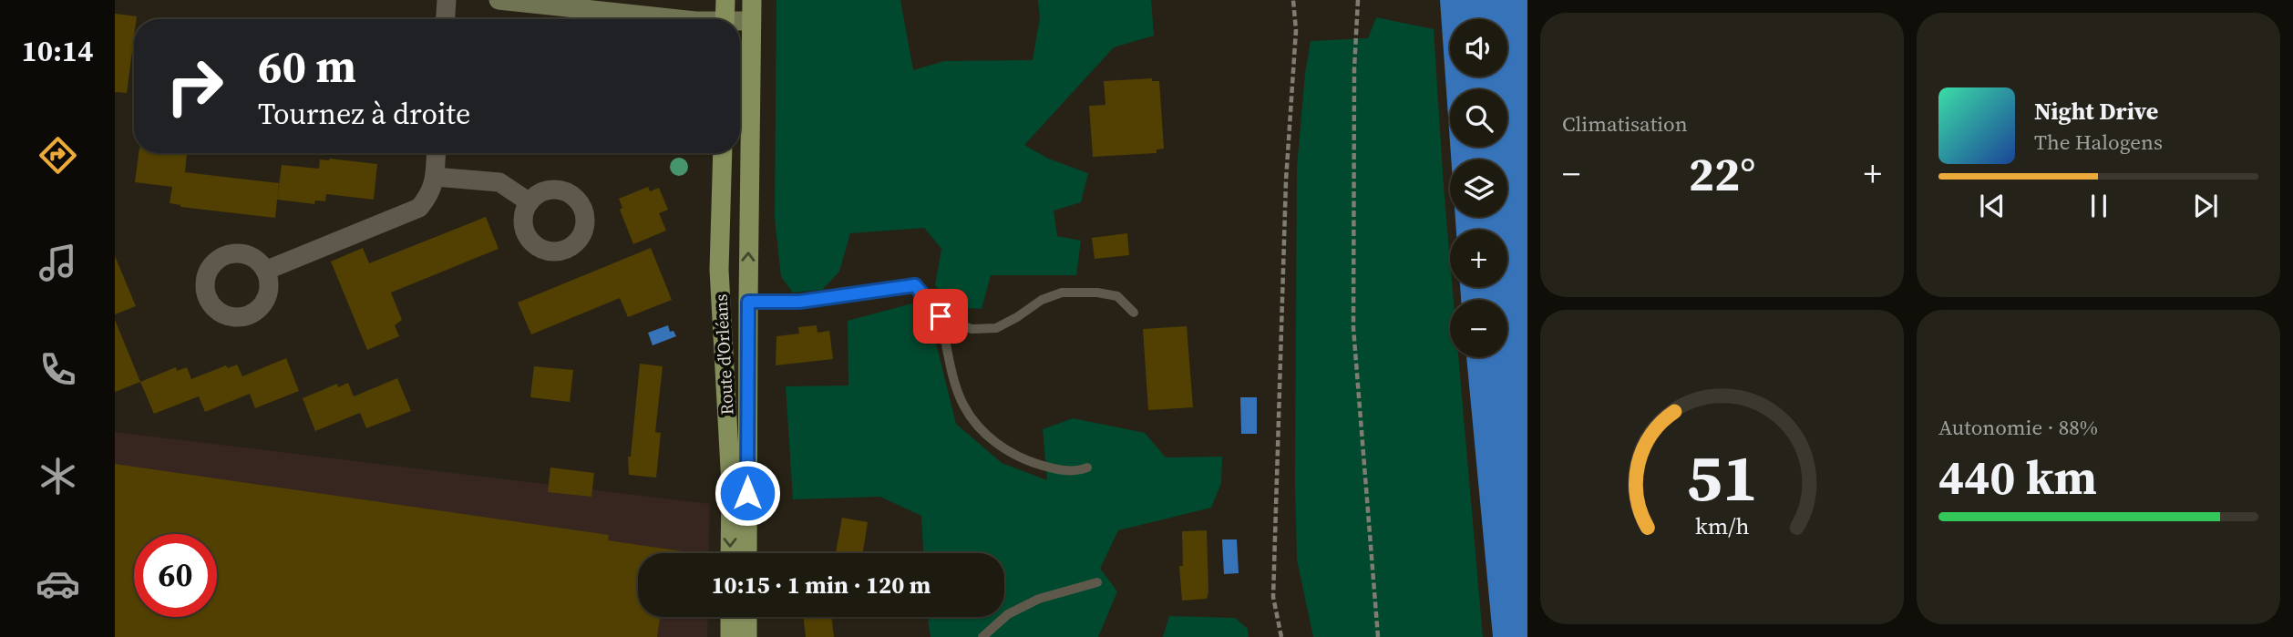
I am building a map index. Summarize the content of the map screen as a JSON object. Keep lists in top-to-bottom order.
{
  "streets": {
    "main road": ["Route d'Orléans"]
  },
  "page": {
    "tabs": "10:14",
    "tile": [
      "Climatisation",
      ["Autonomie · 88%", "440 km"]
    ],
    "map_buttons": ["+", "−"],
    "turn": ["60 m", "Tournez à droite"],
    "song": ["Night Drive", "The Halogens"],
    "heat": ["−", "22°", "+"],
    "limit": "60",
    "trip": "10:15 · 1 min · 120 m",
    "gauge": ["51", "km/h"]
  }
}
